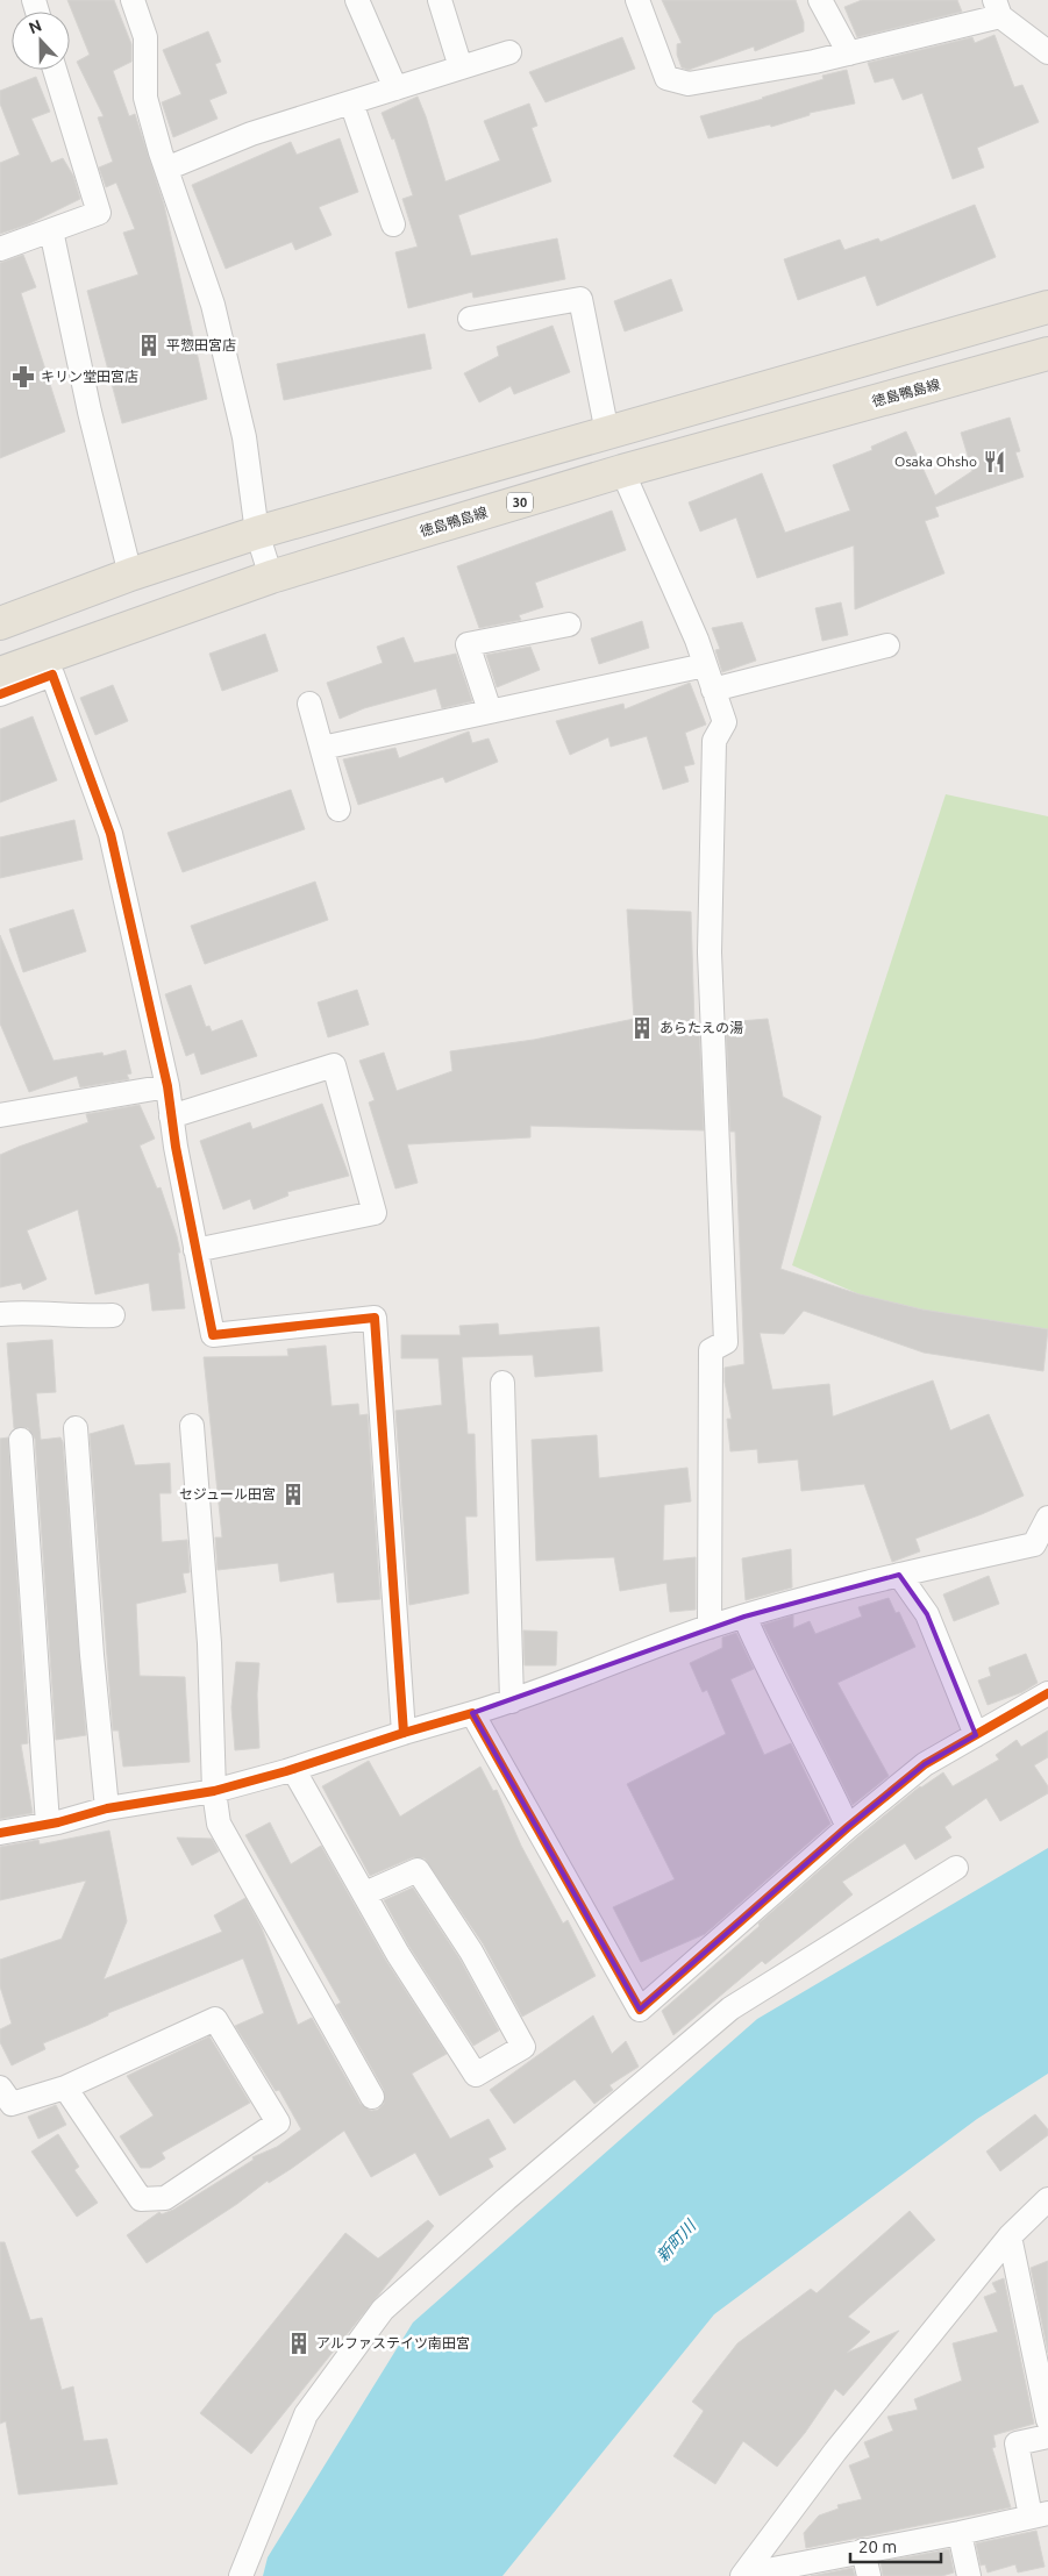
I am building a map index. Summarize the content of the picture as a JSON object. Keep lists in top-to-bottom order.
{
  "streets": {
    "main road": ["徳島鴨島線", "30"]
  },
  "water": ["新町川"],
  "places": {
    "building": [
      "平惣田宮店",
      "あらたえの湯",
      "セジュール田宮",
      "アルファステイツ南田宮"
    ],
    "pharmacy": ["キリン堂田宮店"],
    "restaurant": ["Osaka Ohsho"]
  },
  "scale_bar": "20 m",
  "north": "top"
}
